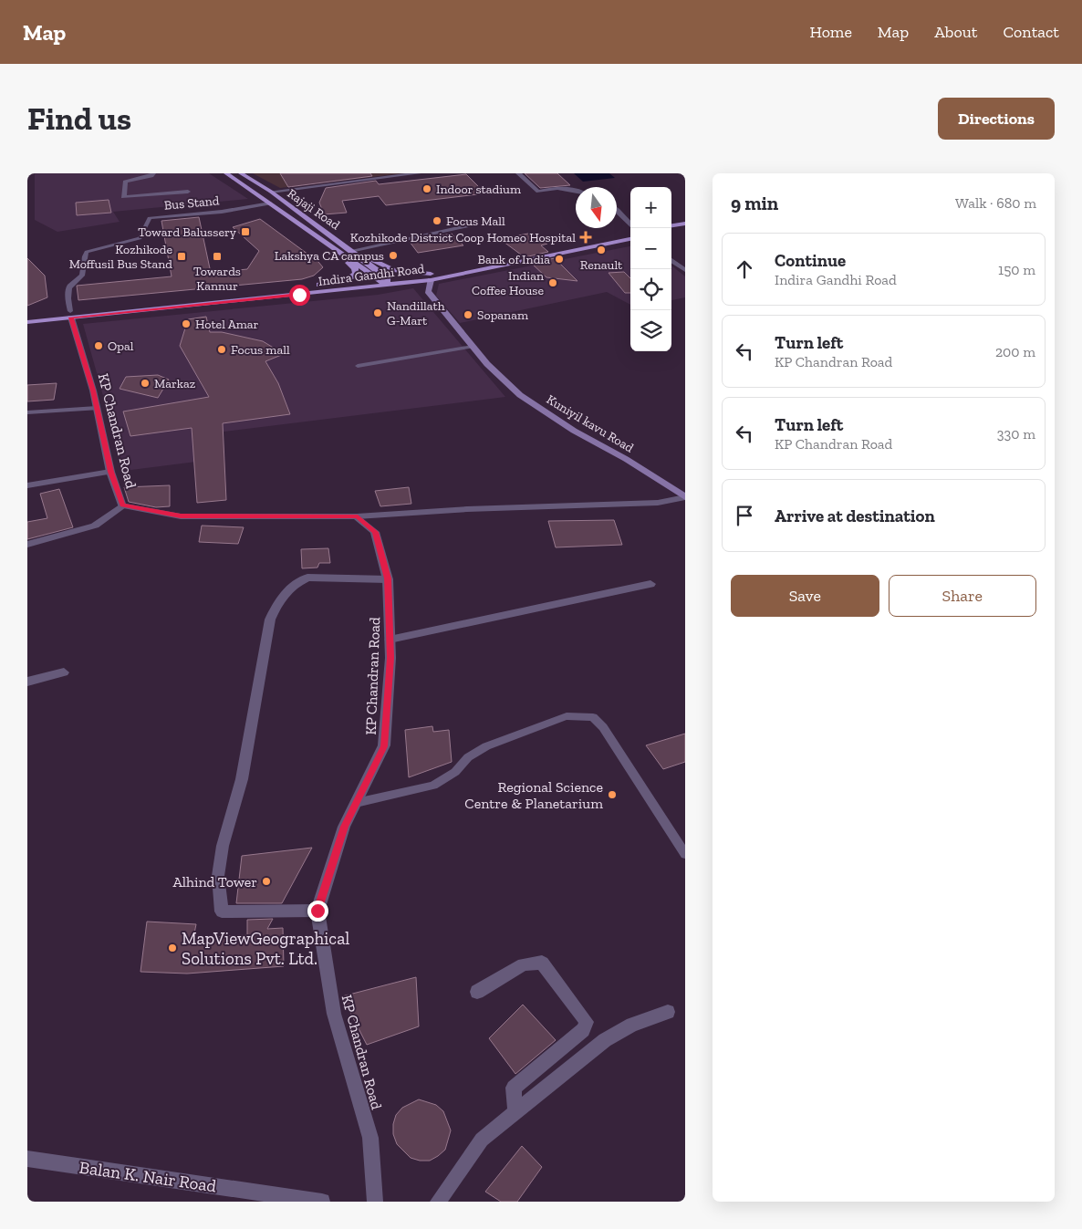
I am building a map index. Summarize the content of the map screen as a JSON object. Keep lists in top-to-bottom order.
{
  "streets": {
    "main road": ["Rajaji Road", "Indira Gandhi Road", "Kuniyil kavu Road"],
    "street": ["KP Chandran Road", "Balan K. Nair Road"],
    "lane": ["Bus Stand"]
  },
  "crossings": [
    ["Bus Stand", "Indira Gandhi Road"],
    ["Bus Stand", "KP Chandran Road"],
    ["Rajaji Road", "Indira Gandhi Road"],
    ["Indira Gandhi Road", "Kuniyil kavu Road"],
    ["Indira Gandhi Road", "KP Chandran Road"]
  ],
  "places": {
    "other": [
      "Indoor stadium",
      "Focus Mall",
      "Renault",
      "Lakshya CA campus",
      "Bank of India",
      "Indian Coffee House",
      "Nandillath G-Mart",
      "Sopanam",
      "Hotel Amar",
      "Opal",
      "Focus mall",
      "Markaz",
      "Regional Science Centre & Planetarium",
      "Alhind Tower",
      "MapViewGeographical Solutions Pvt. Ltd."
    ],
    "transit": ["Toward Balussery", "Kozhikode Moffusil Bus Stand", "Towards Kannur"],
    "health": ["Kozhikode District Coop Homeo Hospital"]
  },
  "north": "bottom",
  "page": {
    "header": "Map",
    "nav": [
      "Home",
      "Map",
      "About",
      "Contact"
    ],
    "buttons": [
      "Directions",
      ["Save", "Share"]
    ],
    "title": "Find us",
    "heading": ["9 min", "Walk · 680 m"],
    "map_buttons": ["+", "−"],
    "list": [
      ["Continue", "Indira Gandhi Road", "150 m"],
      ["Turn left", "KP Chandran Road", "200 m"],
      ["Turn left", "KP Chandran Road", "330 m"],
      "Arrive at destination"
    ]
  }
}
